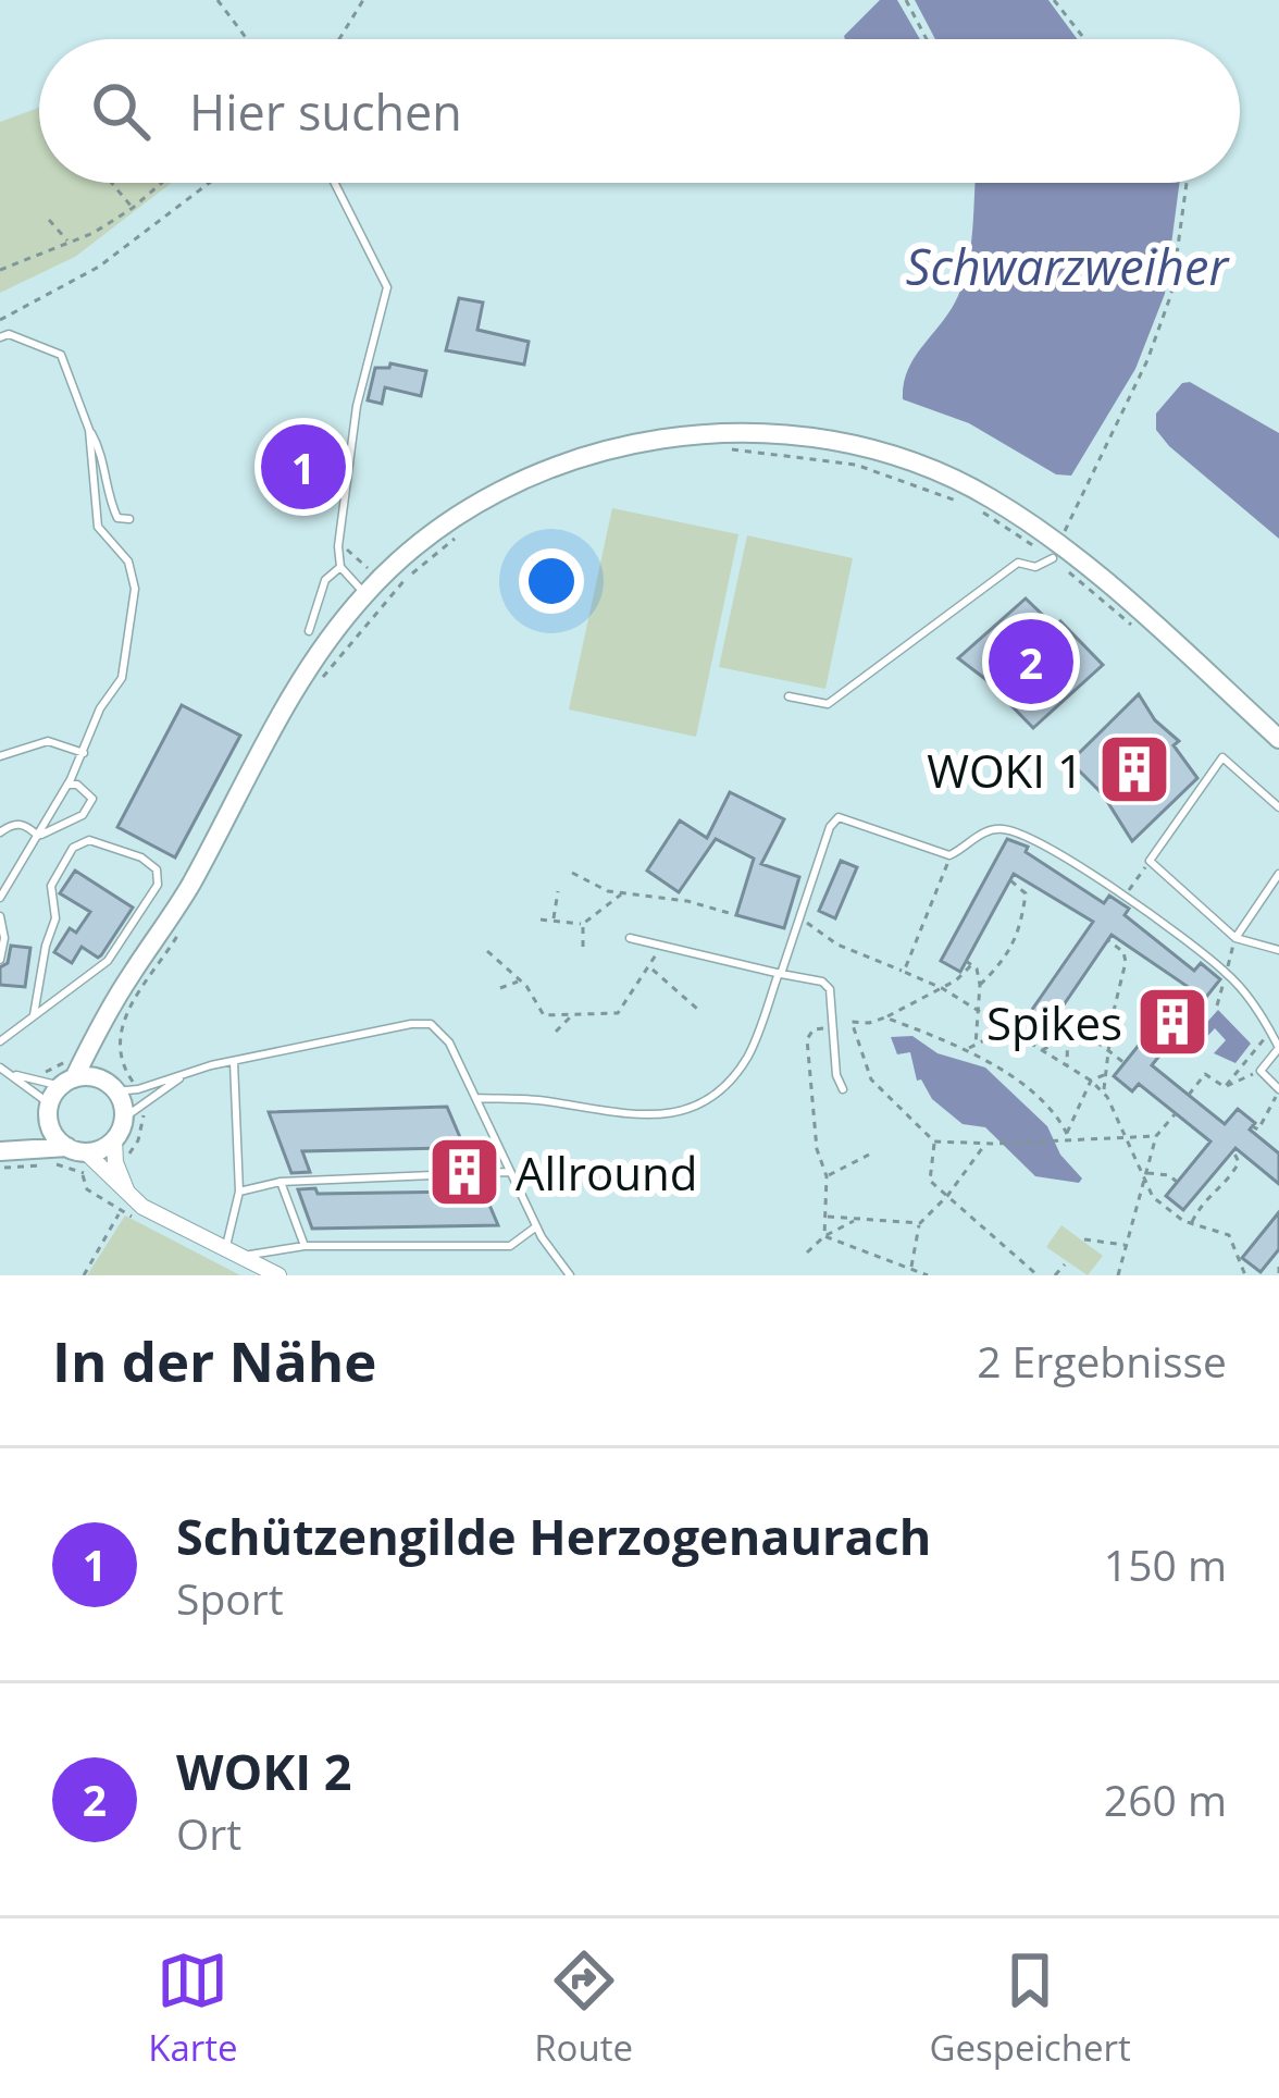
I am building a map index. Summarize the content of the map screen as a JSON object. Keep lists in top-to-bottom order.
{
  "water": ["Schwarzweiher"],
  "places": {
    "building": ["WOKI 1", "Spikes", "Allround"]
  },
  "page": {
    "search": "Hier suchen",
    "pins": ["1", "2"],
    "heading": ["In der Nähe", "2 Ergebnisse"],
    "list": [
      {
        "mark": "1",
        "name": "Schützengilde Herzogenaurach",
        "note": "Sport",
        "value": "150 m"
      },
      {
        "mark": "2",
        "name": "WOKI 2",
        "note": "Ort",
        "value": "260 m"
      }
    ],
    "nav": ["Karte", "Route", "Gespeichert"]
  }
}
